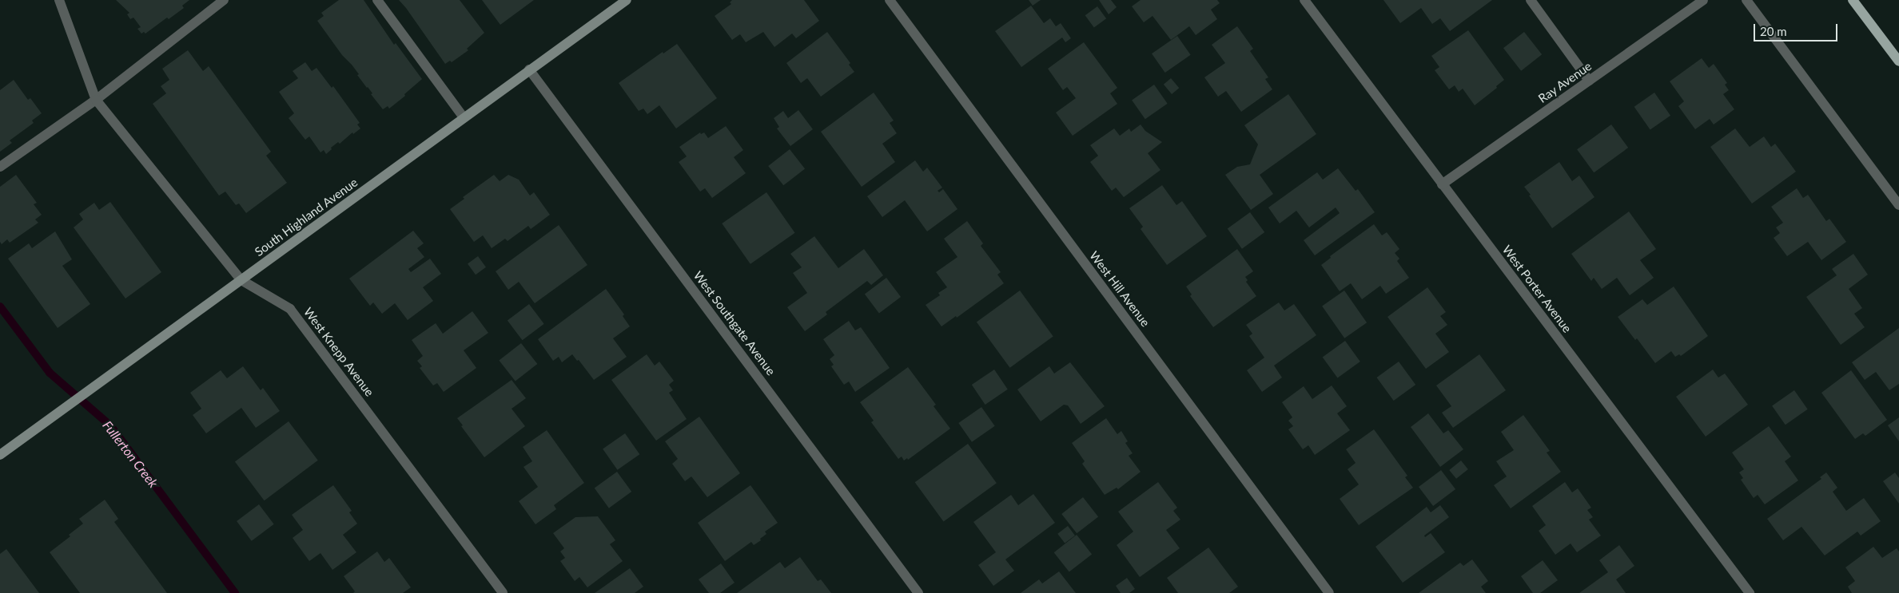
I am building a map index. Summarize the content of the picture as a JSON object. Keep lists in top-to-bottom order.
{
  "streets": {
    "street": [
      "Ray Avenue",
      "South Highland Avenue",
      "West Hill Avenue",
      "West Porter Avenue",
      "West Southgate Avenue",
      "West Knepp Avenue"
    ]
  },
  "crossings": [
    ["Ray Avenue", "West Porter Avenue"],
    ["South Highland Avenue", "West Southgate Avenue"],
    ["South Highland Avenue", "West Knepp Avenue"]
  ],
  "water": ["Fullerton Creek"],
  "scale_bar": "20 m"
}
